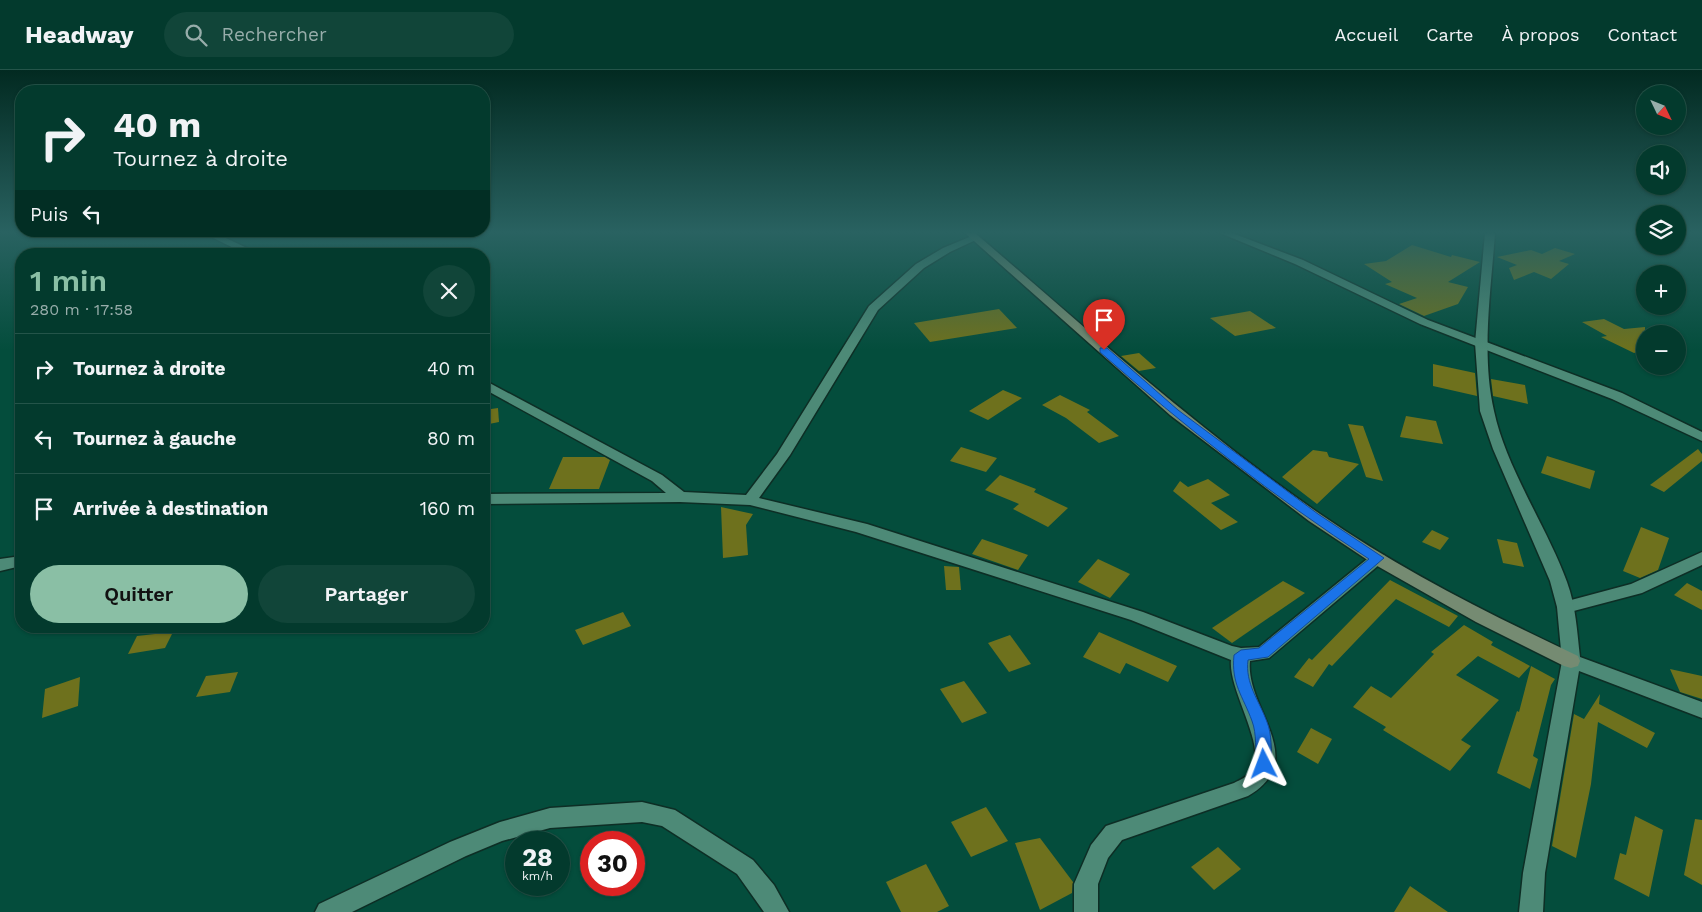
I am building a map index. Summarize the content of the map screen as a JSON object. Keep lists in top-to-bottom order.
{
  "north": "bottom right",
  "page": {
    "header": "Headway",
    "search": "Rechercher",
    "nav": [
      "Accueil",
      "Carte",
      "À propos",
      "Contact"
    ],
    "map_buttons": ["+", "−"],
    "turn": ["40 m", "Tournez à droite"],
    "then": "Puis",
    "heading": ["1 min", "280 m · 17:58"],
    "list": [
      {
        "name": "Tournez à droite",
        "value": "40 m"
      },
      {
        "name": "Tournez à gauche",
        "value": "80 m"
      },
      {
        "name": "Arrivée à destination",
        "value": "160 m"
      }
    ],
    "buttons": ["Quitter", "Partager"],
    "speed": "28 km/h",
    "limit": "30"
  }
}
